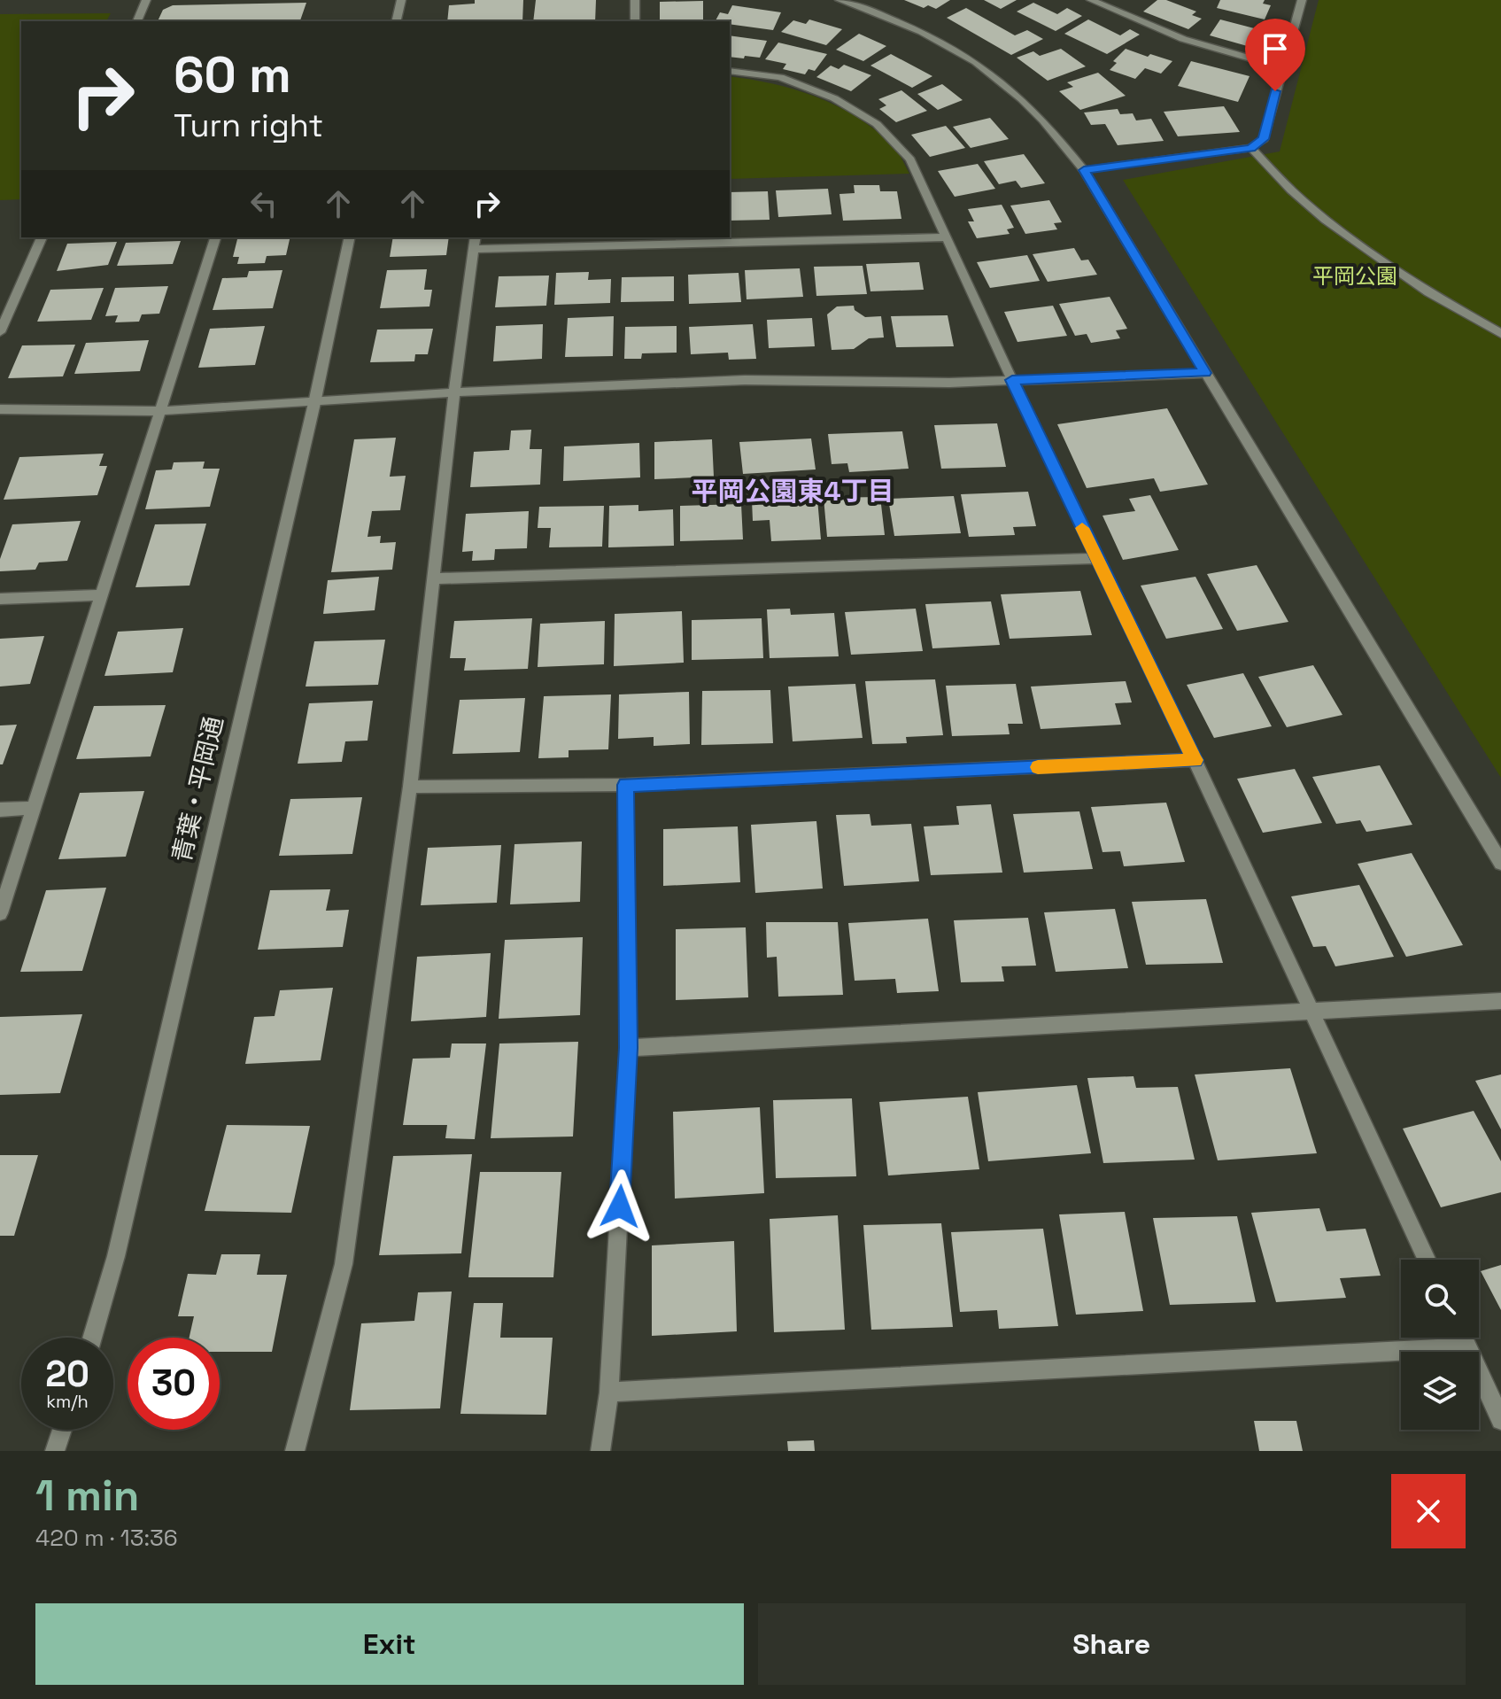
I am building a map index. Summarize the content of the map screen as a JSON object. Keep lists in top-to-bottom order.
{
  "streets": {
    "street": ["青葉・平岡通"]
  },
  "districts": ["平岡公園東4丁目"],
  "parks": ["平岡公園"],
  "page": {
    "turn": ["60 m", "Turn right"],
    "speed": "20 km/h",
    "limit": "30",
    "heading": ["1 min", "420 m · 13:36"],
    "buttons": ["Exit", "Share"]
  }
}
